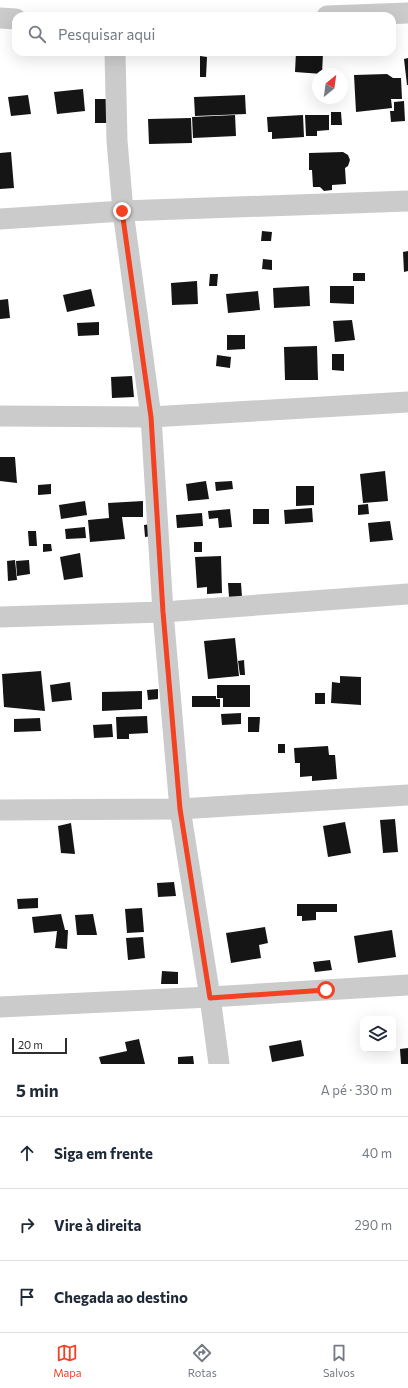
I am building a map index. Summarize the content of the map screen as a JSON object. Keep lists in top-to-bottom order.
{
  "scale_bar": "20 m",
  "north": "top right",
  "page": {
    "search": "Pesquisar aqui",
    "scale": "20 m",
    "heading": ["5 min", "A pé · 330 m"],
    "list": [
      ["Siga em frente", "40 m"],
      ["Vire à direita", "290 m"],
      "Chegada ao destino"
    ],
    "nav": ["Mapa", "Rotas", "Salvos"]
  }
}
